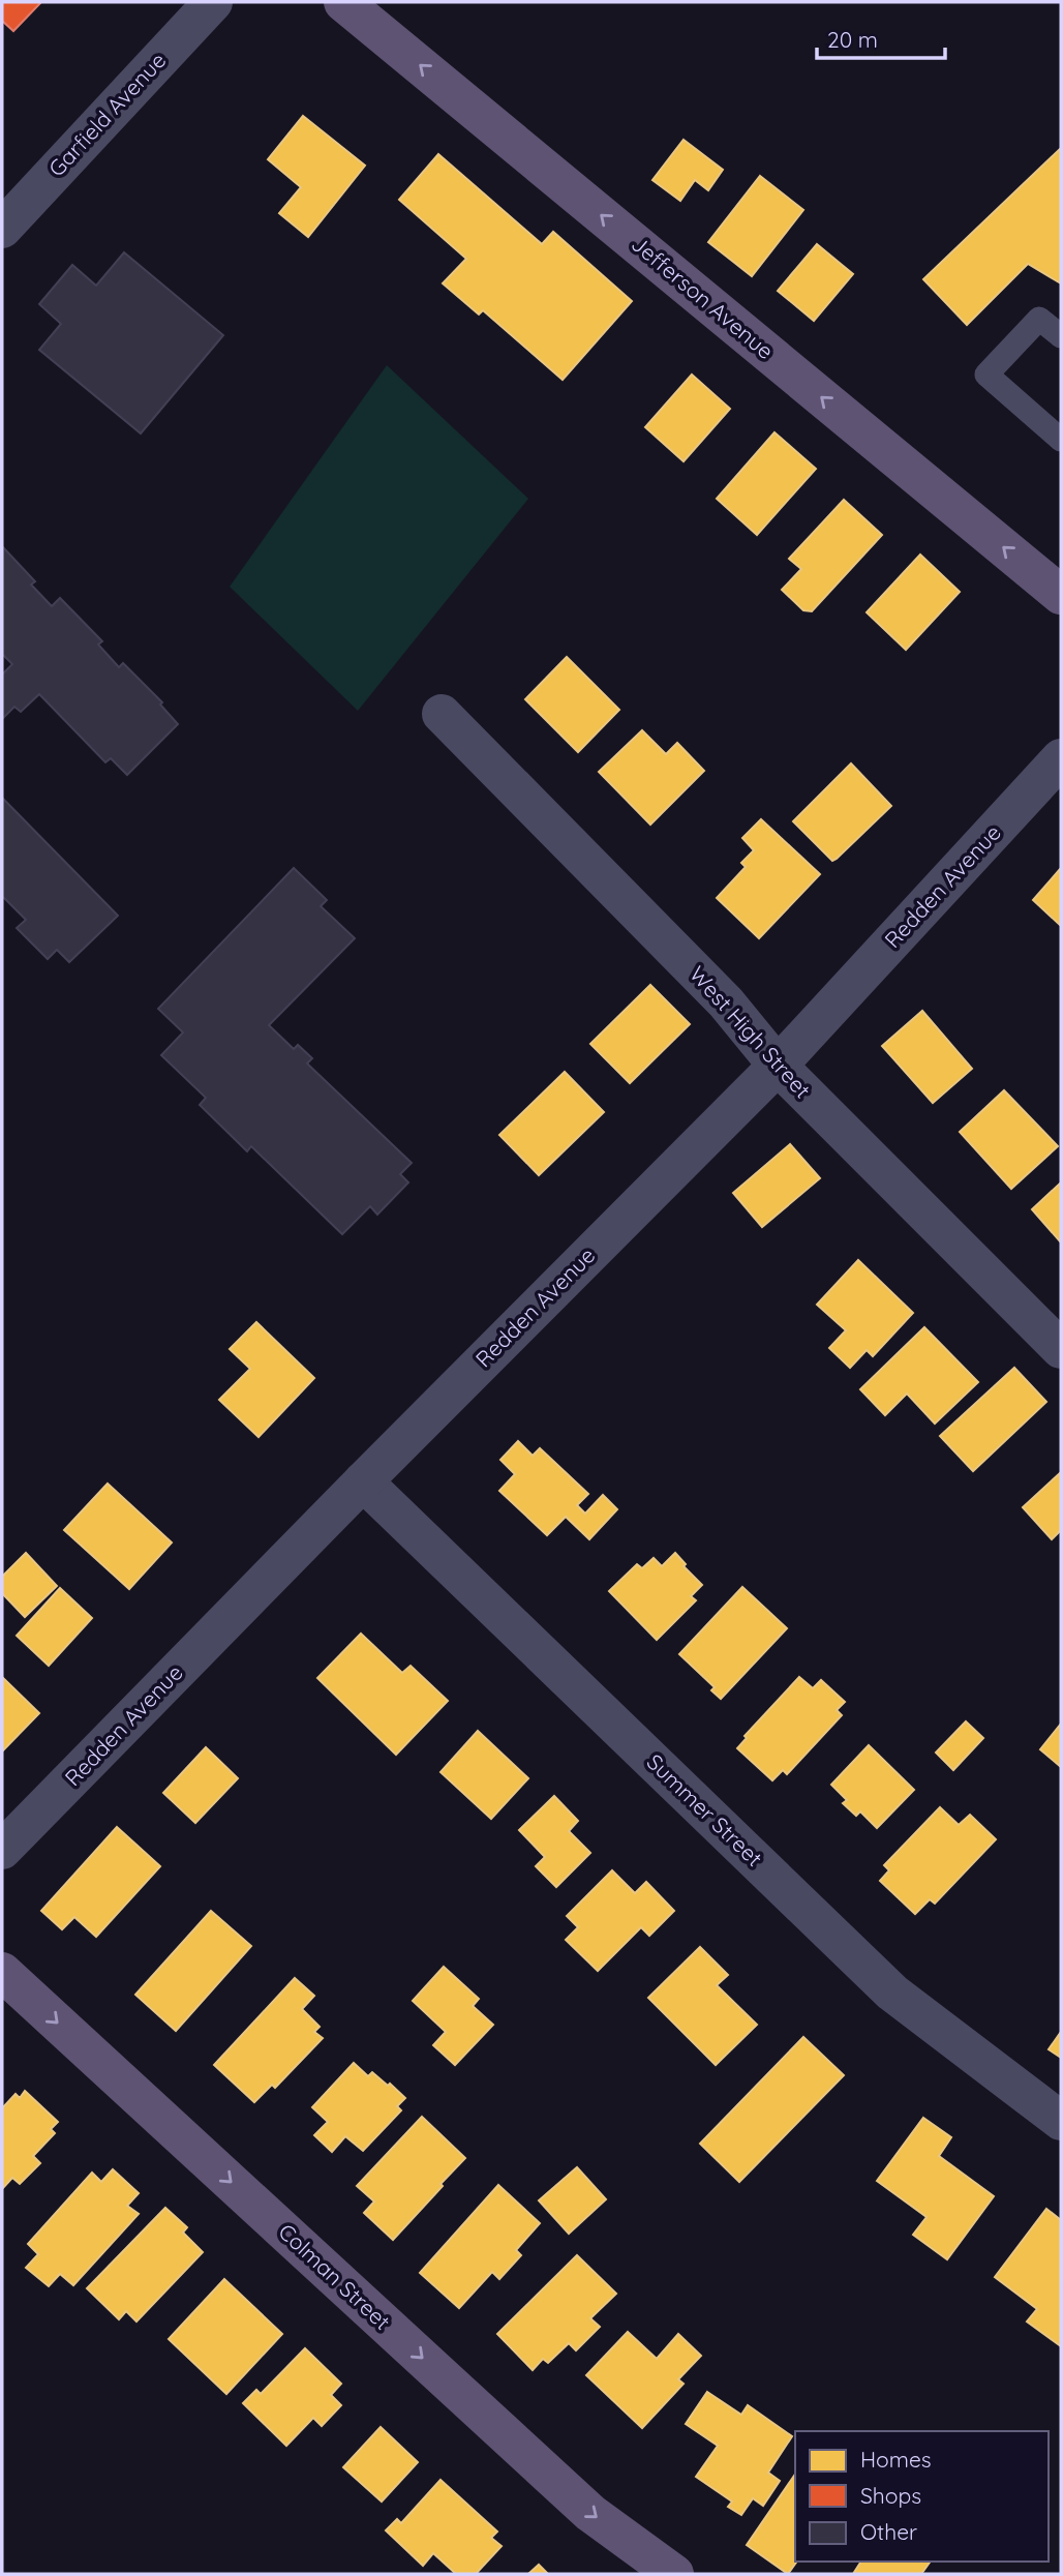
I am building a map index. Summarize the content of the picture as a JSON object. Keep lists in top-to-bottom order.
{
  "streets": {
    "main road": ["Jefferson Avenue", "Colman Street"],
    "street": [
      "Garfield Avenue",
      "Redden Avenue",
      "West High Street",
      "Summer Street"
    ]
  },
  "crossings": [
    ["Redden Avenue", "West High Street"],
    ["Redden Avenue", "Summer Street"]
  ],
  "one_way": ["Jefferson Avenue", "Colman Street"],
  "legend": ["Homes", "Shops", "Other"],
  "scale_bar": "20 m"
}
